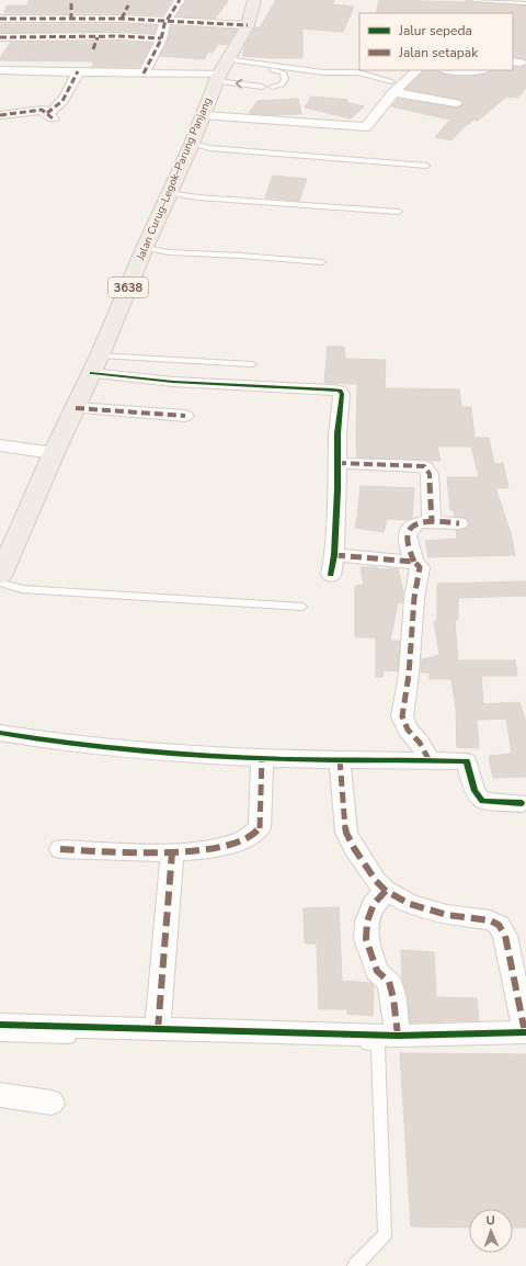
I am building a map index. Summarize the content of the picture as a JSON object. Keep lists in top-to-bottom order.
{
  "streets": {
    "main road": ["Jalan Curug–Legok–Parung Panjang", "3638"]
  },
  "legend": ["Jalur sepeda", "Jalan setapak"],
  "north": "top"
}
